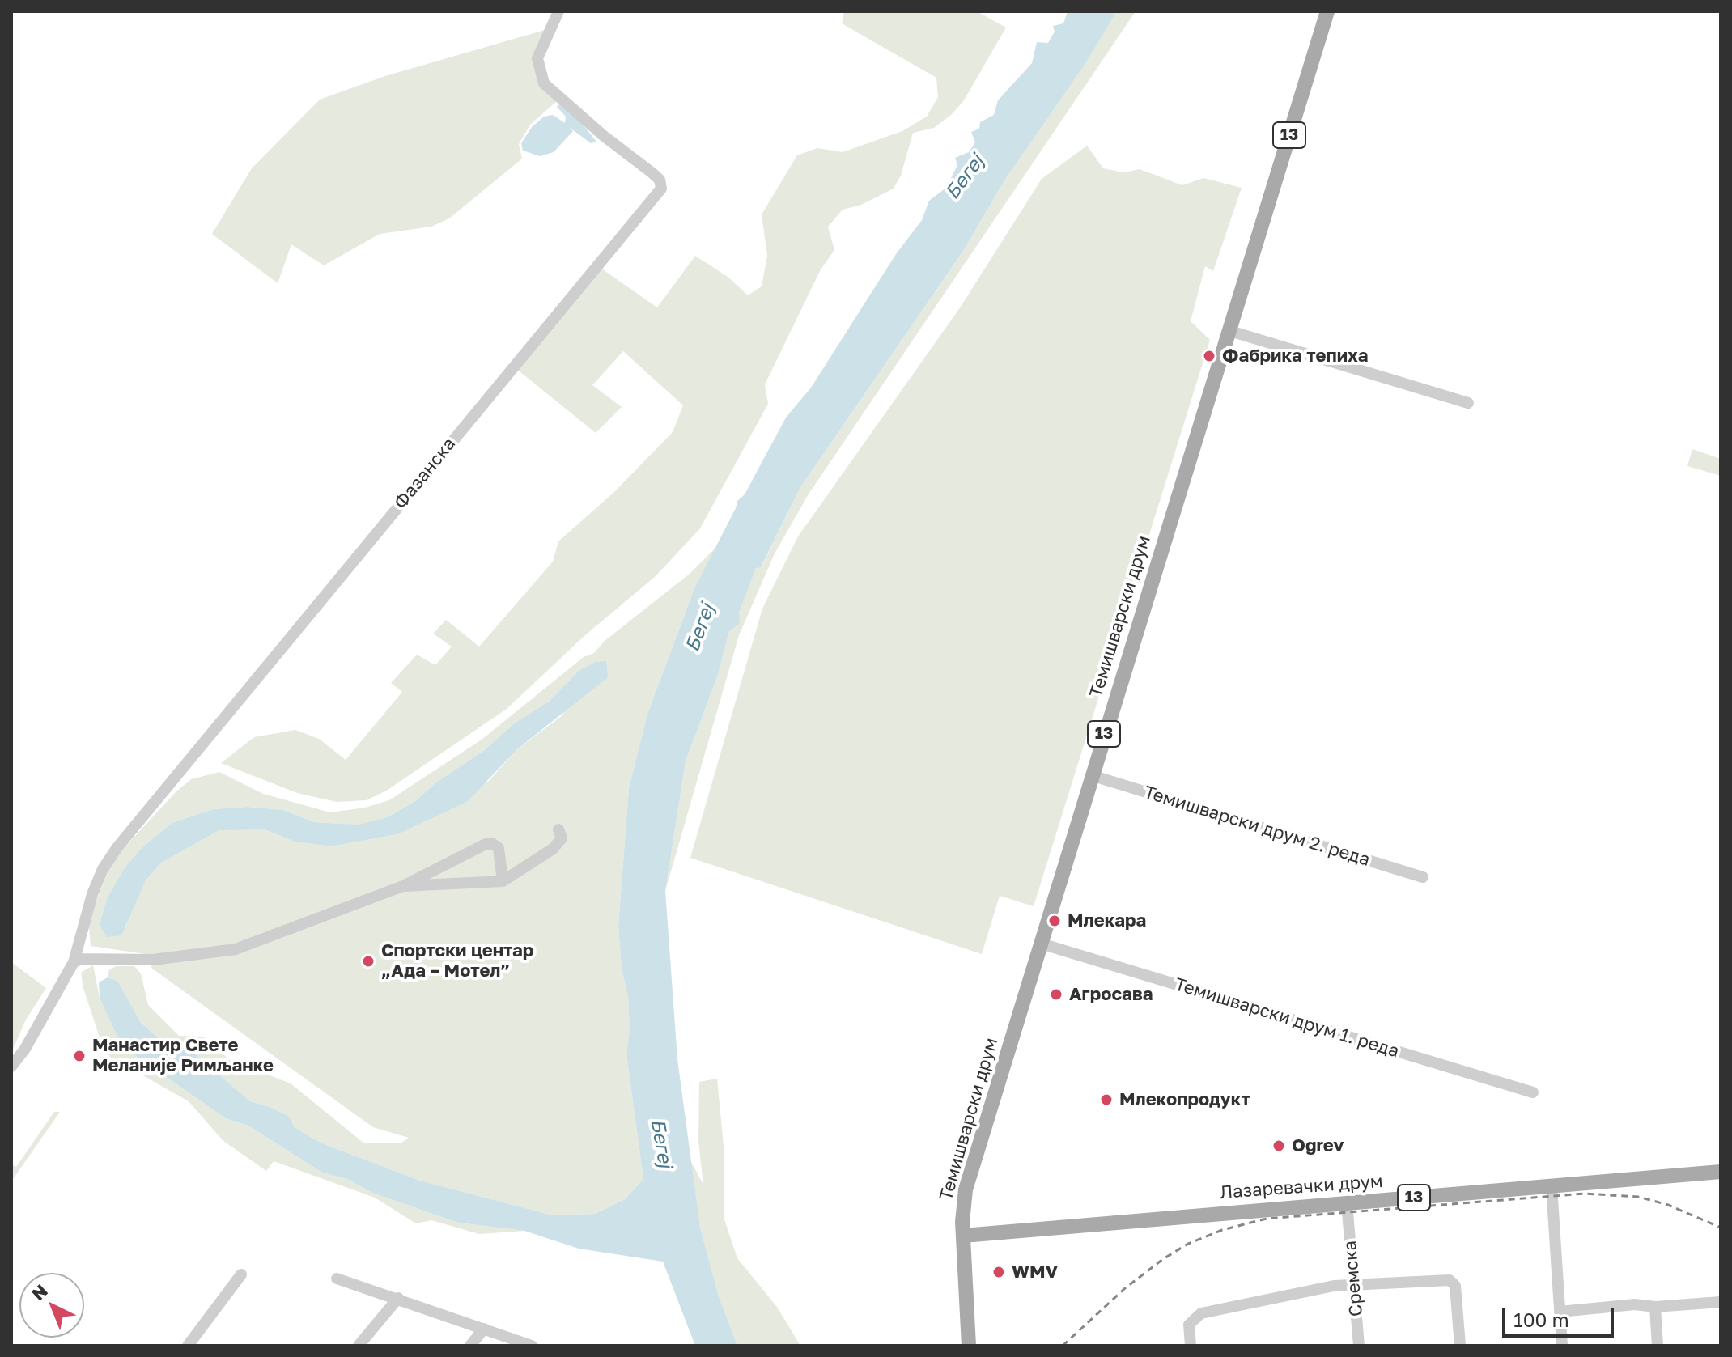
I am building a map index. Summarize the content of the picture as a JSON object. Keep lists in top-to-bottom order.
{
  "streets": {
    "main road": ["13", "Темишварски друм", "Лазаревачки друм"],
    "street": [
      "Фазанска",
      "Темишварски друм 2. реда",
      "Темишварски друм 1. реда",
      "Сремска"
    ]
  },
  "crossings": [
    ["Темишварски друм", "Темишварски друм 2. реда"],
    ["Темишварски друм", "Темишварски друм 1. реда"],
    ["Темишварски друм", "Лазаревачки друм"]
  ],
  "water": ["Бегеј"],
  "places": [
    "Фабрика тепиха",
    "Млекара",
    "Спортски центар „Ада – Мотел”",
    "Агросава",
    "Манастир Свете Меланије Римљанке",
    "Млекопродукт",
    "Ogrev",
    "WMV"
  ],
  "scale_bar": "100 m",
  "north": "top left"
}
